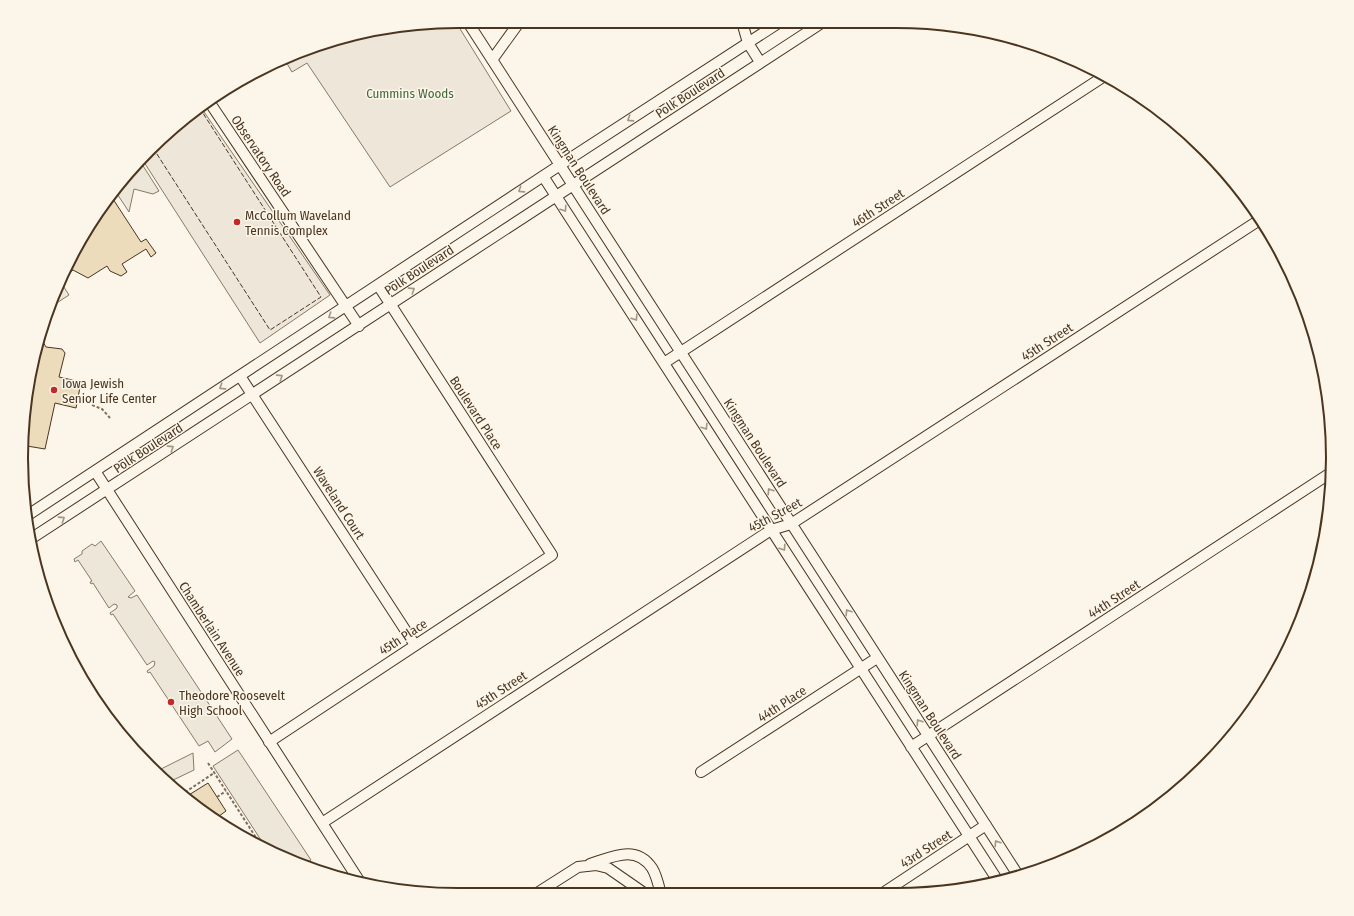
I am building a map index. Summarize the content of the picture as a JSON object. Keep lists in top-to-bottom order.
{
  "streets": {
    "street": [
      "Polk Boulevard",
      "Observatory Road",
      "Kingman Boulevard",
      "46th Street",
      "45th Street",
      "Boulevard Place",
      "Waveland Court",
      "44th Street",
      "Chamberlain Avenue",
      "45th Place",
      "44th Place",
      "43rd Street"
    ]
  },
  "crossings": [
    ["Polk Boulevard", "Observatory Road"],
    ["Polk Boulevard", "Kingman Boulevard"],
    ["Polk Boulevard", "Boulevard Place"],
    ["Polk Boulevard", "Waveland Court"],
    ["Polk Boulevard", "Chamberlain Avenue"],
    ["Kingman Boulevard", "46th Street"],
    ["Kingman Boulevard", "45th Street"],
    ["Kingman Boulevard", "44th Street"],
    ["Kingman Boulevard", "44th Place"],
    ["Kingman Boulevard", "43rd Street"],
    ["45th Street", "Chamberlain Avenue"],
    ["Boulevard Place", "45th Place"],
    ["Waveland Court", "45th Place"],
    ["Chamberlain Avenue", "45th Place"]
  ],
  "parks": ["Cummins Woods"],
  "places": ["McCollum Waveland Tennis Complex", "Iowa Jewish Senior Life Center", "Theodore Roosevelt High School"]
}
